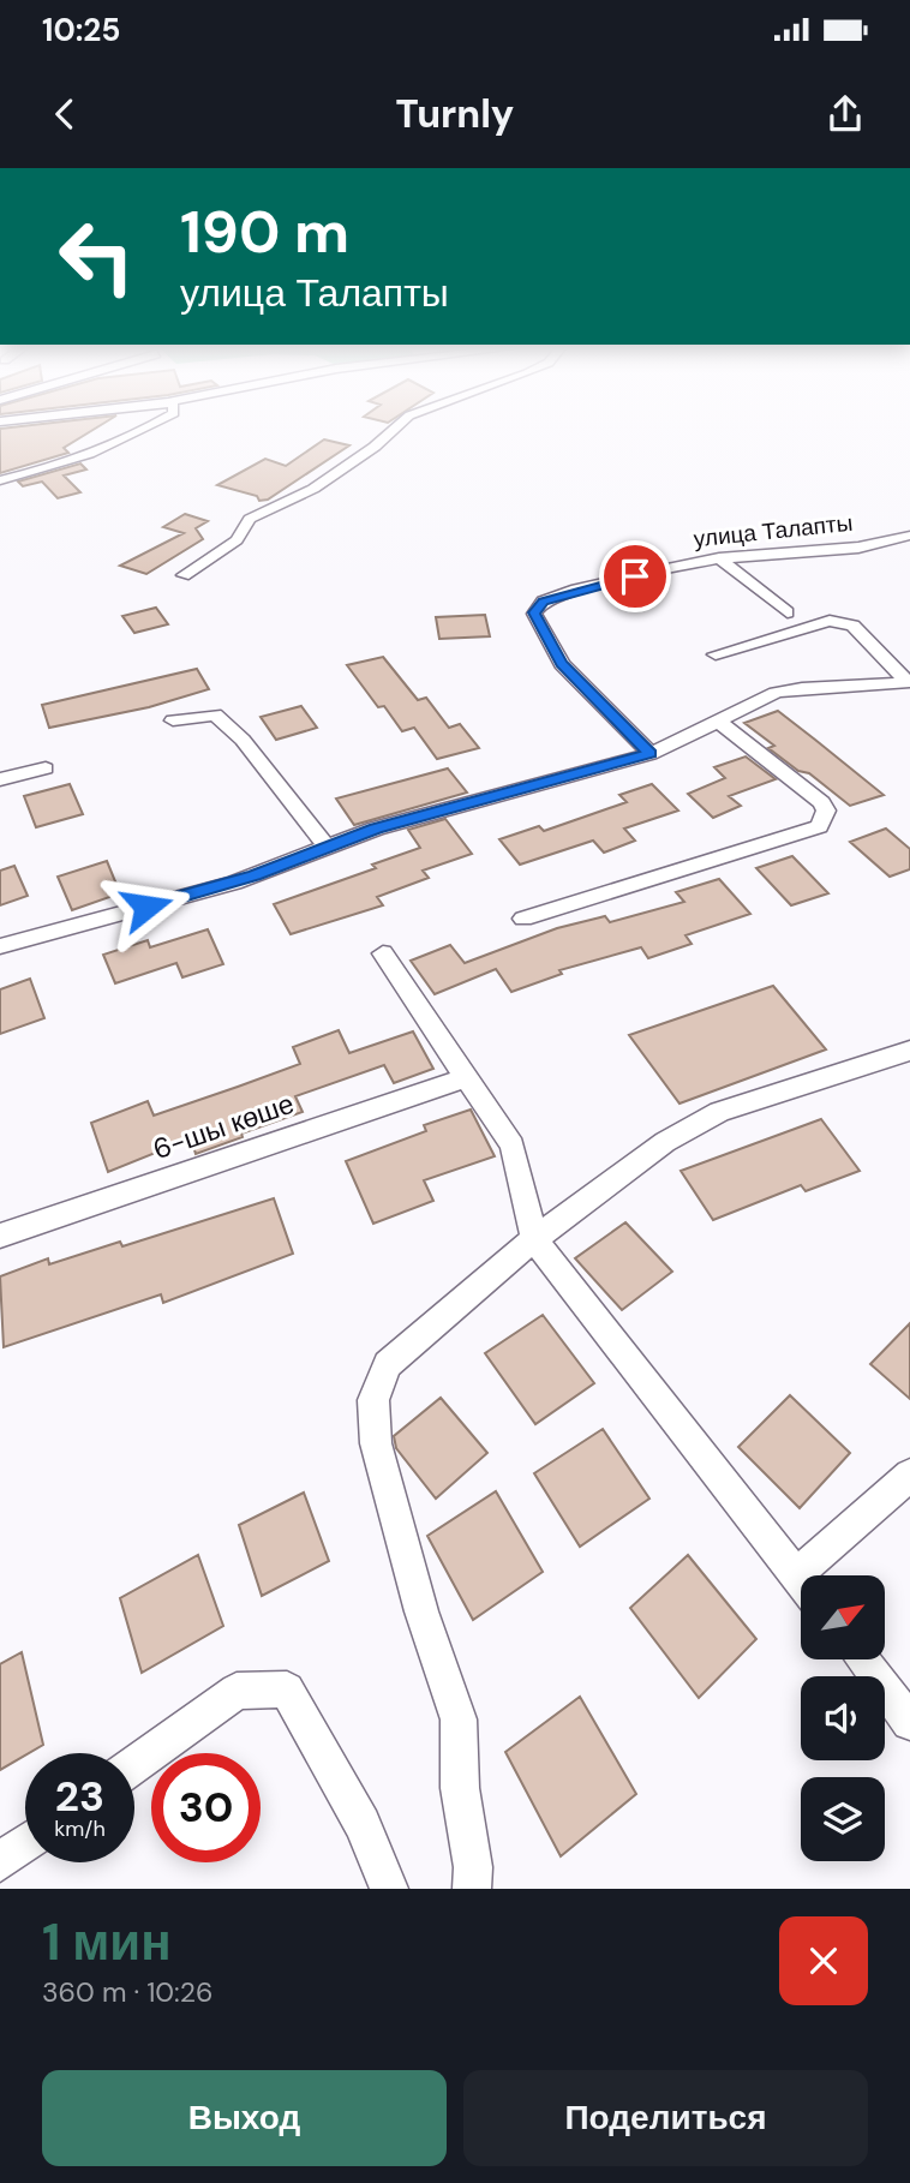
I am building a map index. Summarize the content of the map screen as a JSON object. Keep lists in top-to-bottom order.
{
  "streets": {
    "street": ["улица Талапты", "6-шы көше"]
  },
  "north": "top right",
  "page": {
    "status": "10:25",
    "header": "Turnly",
    "turn": ["190 m", "улица Талапты"],
    "speed": "23 km/h",
    "limit": "30",
    "heading": ["1 мин", "360 m · 10:26"],
    "buttons": ["Выход", "Поделиться"]
  }
}
